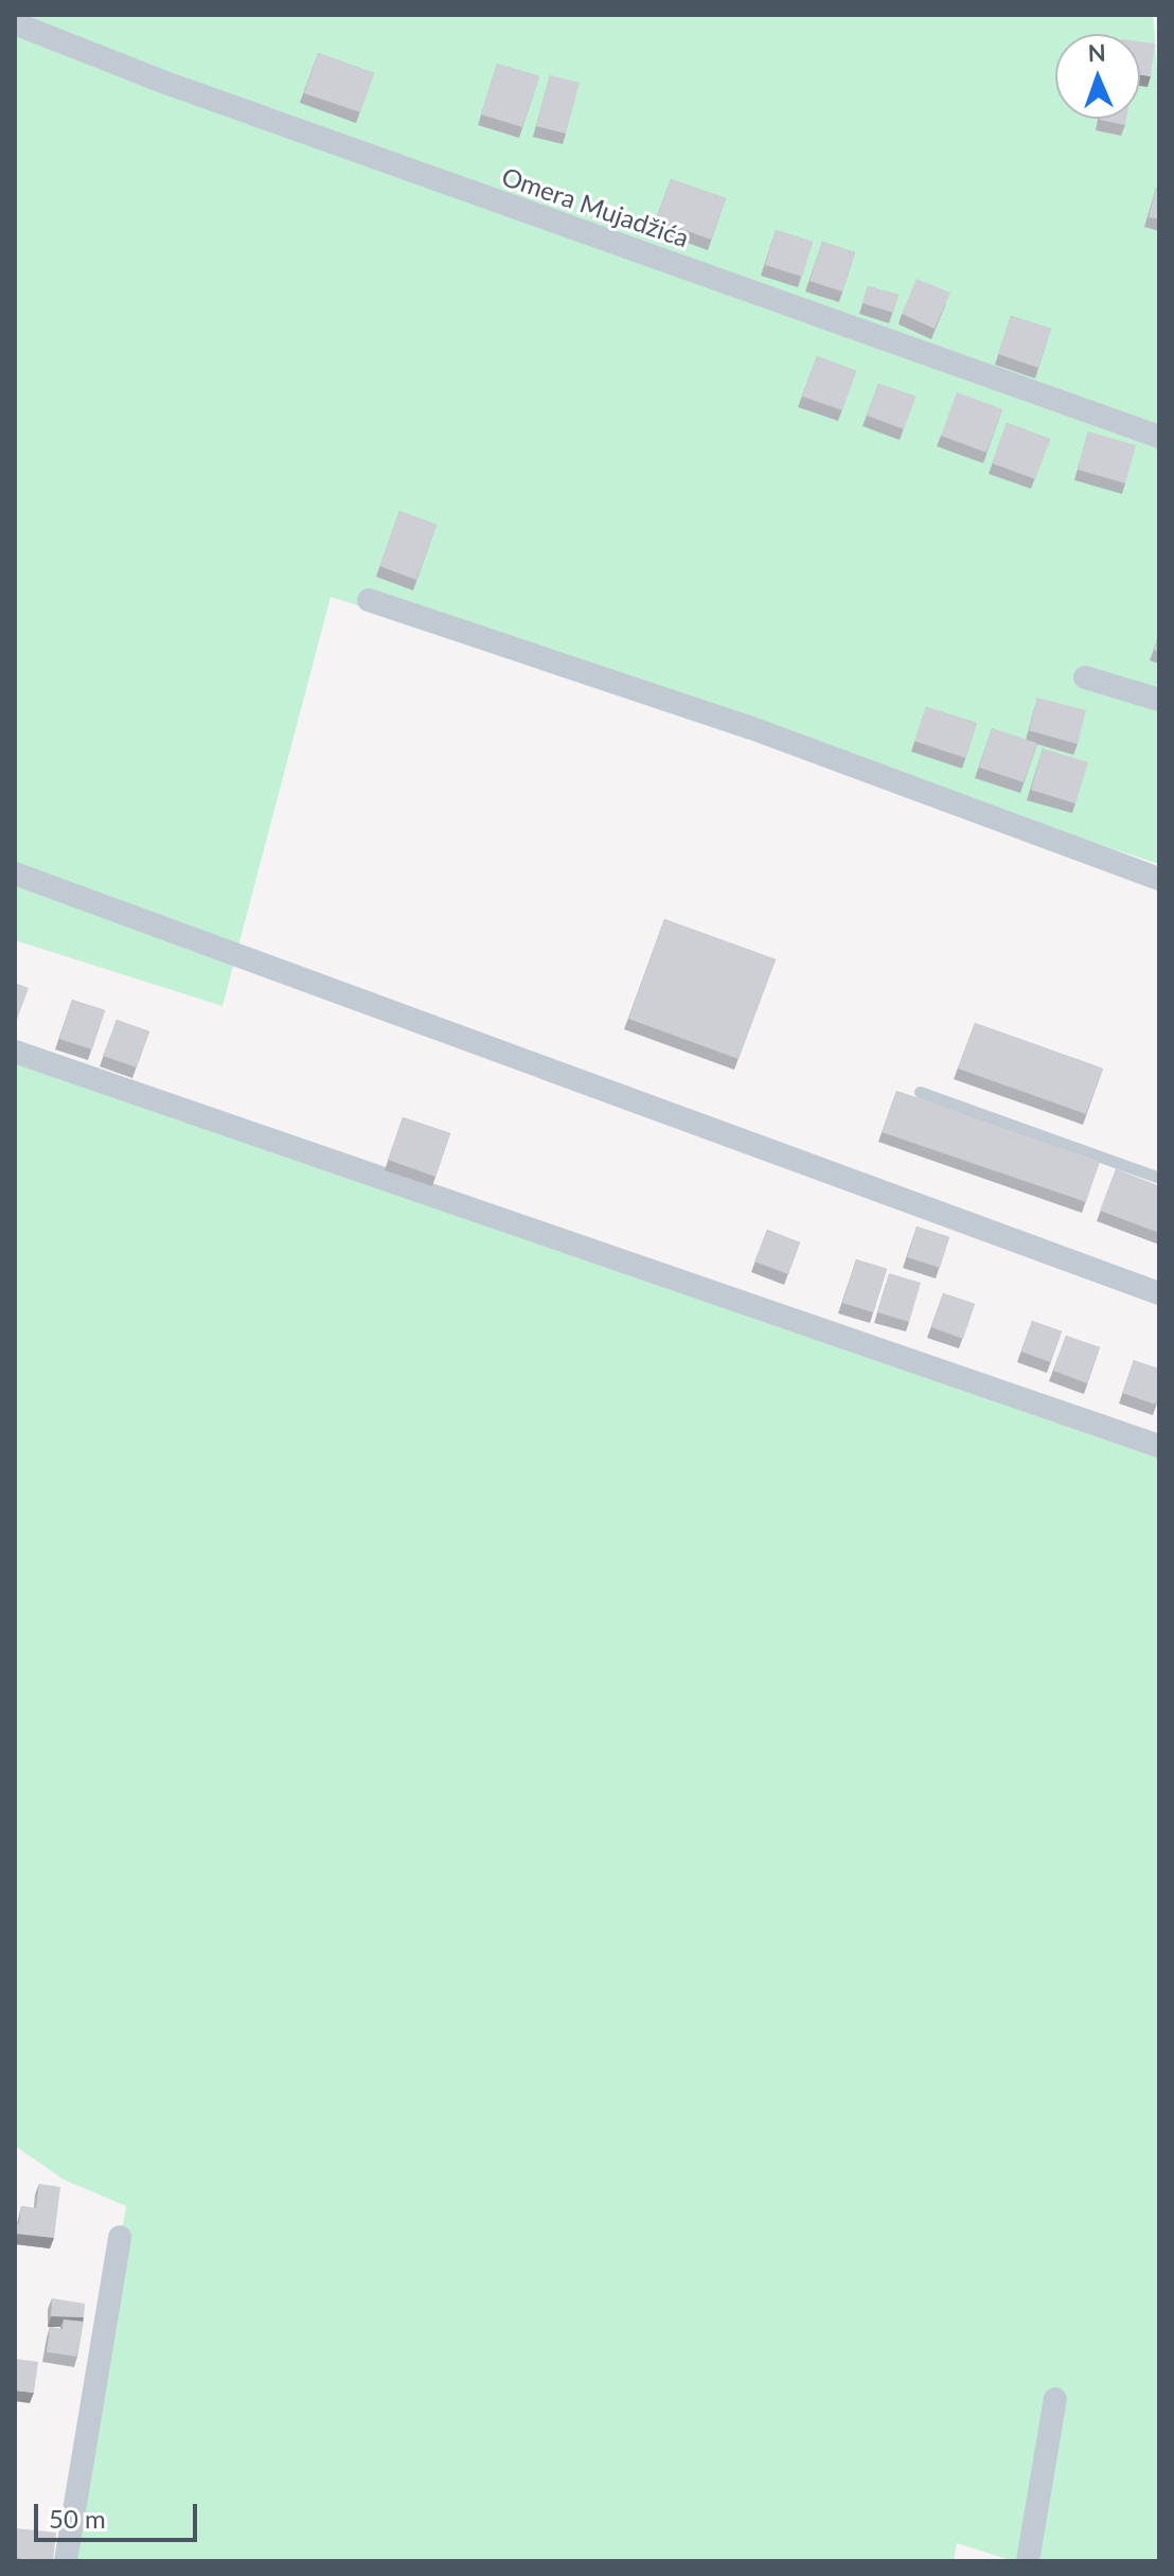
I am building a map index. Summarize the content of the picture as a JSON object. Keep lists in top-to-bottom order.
{
  "streets": {
    "street": ["Omera Mujadžića"]
  },
  "scale_bar": "50 m",
  "north": "top"
}
